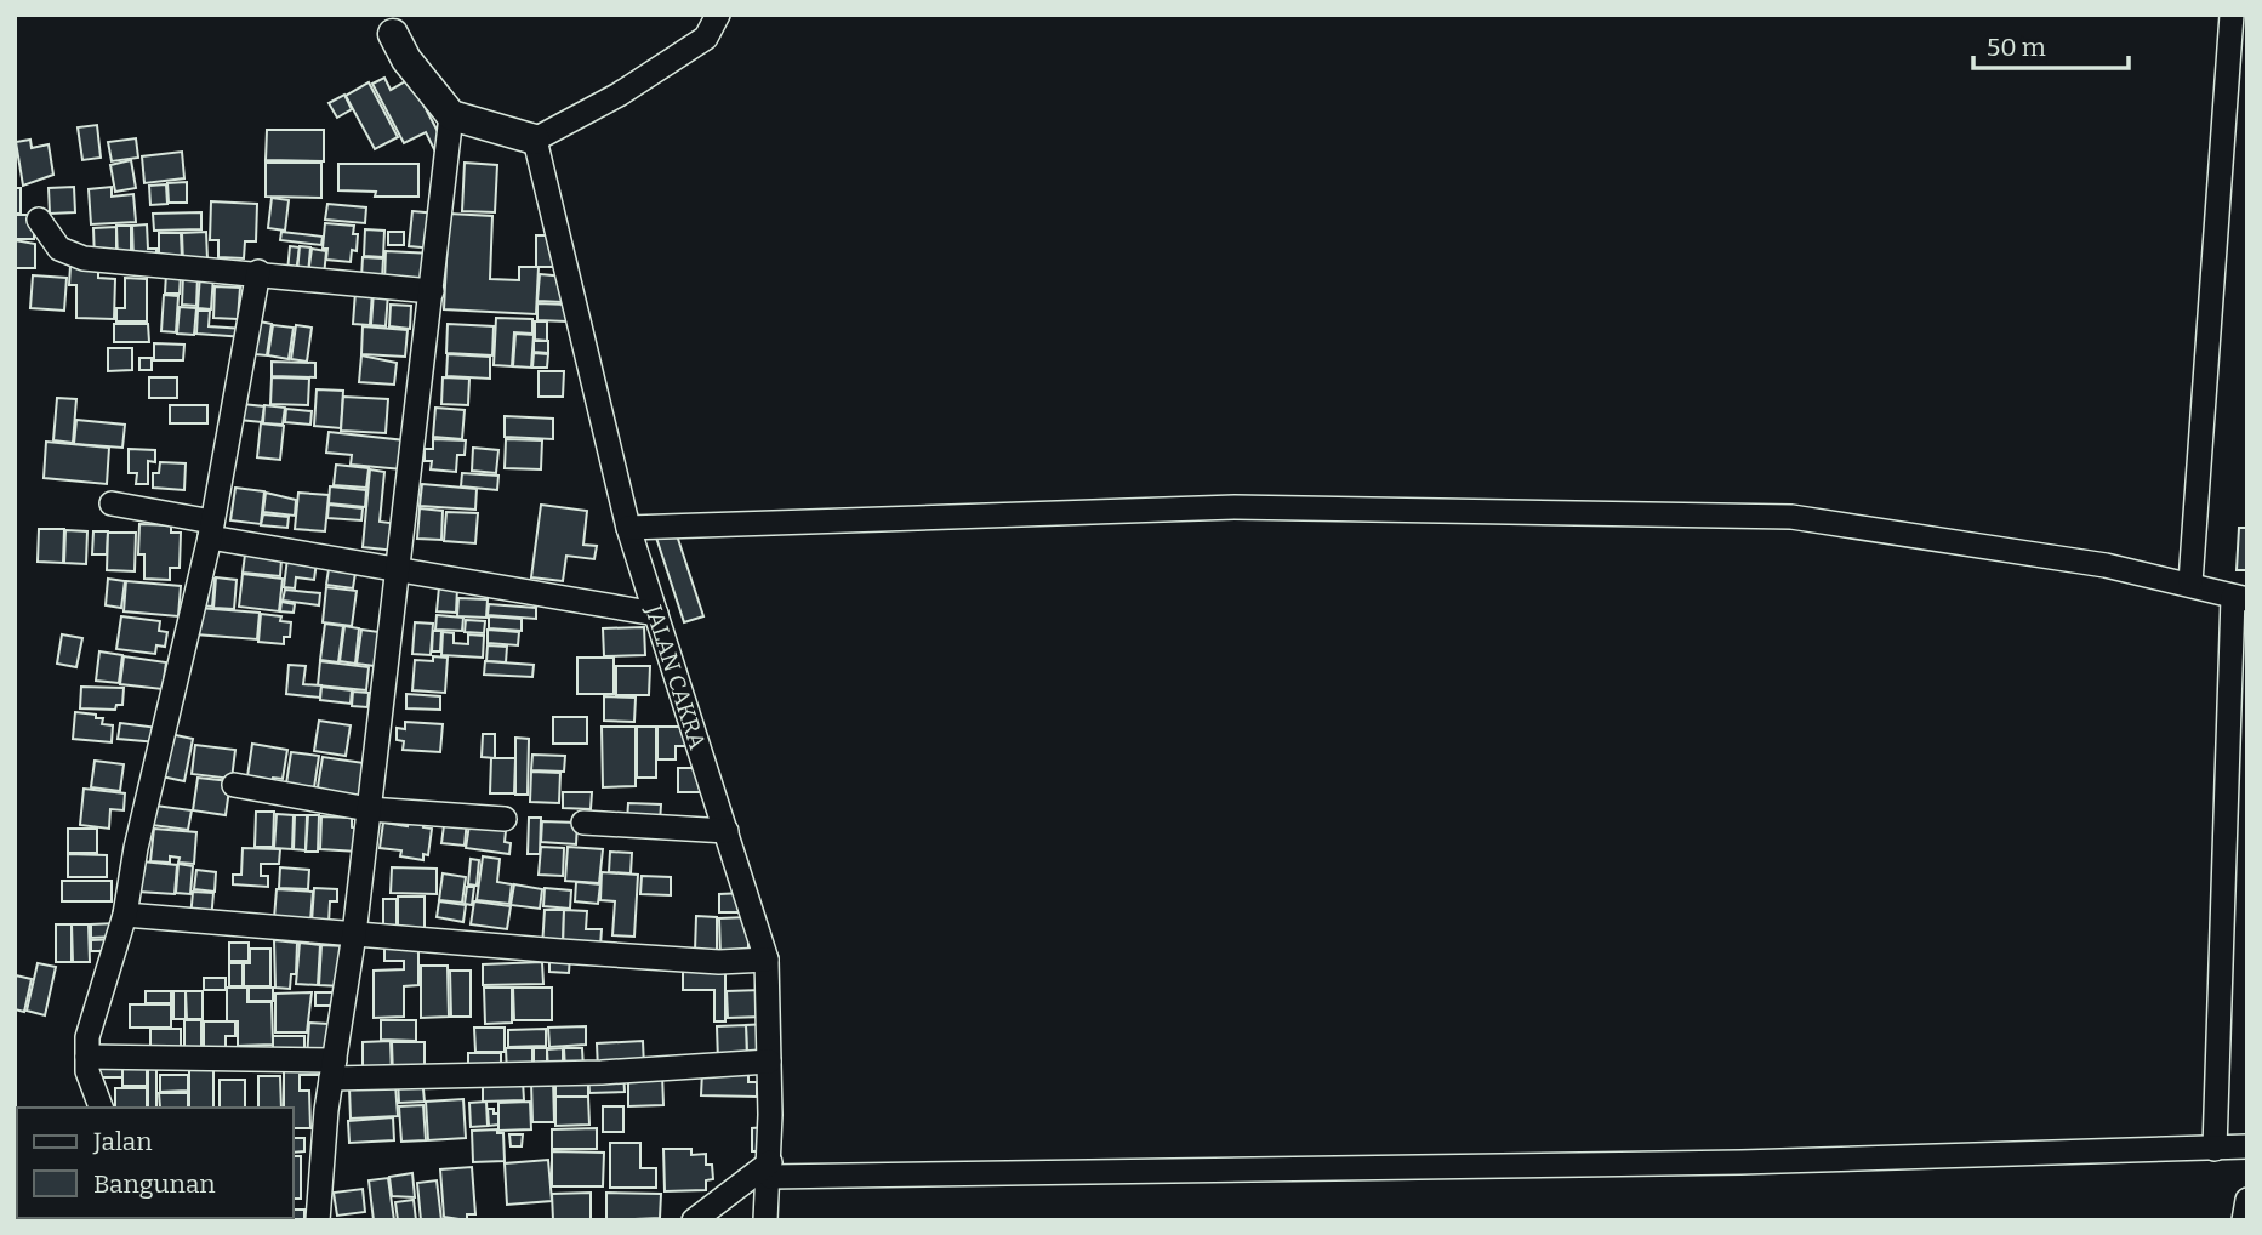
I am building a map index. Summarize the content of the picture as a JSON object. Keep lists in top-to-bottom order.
{
  "streets": {
    "street": ["JALAN CAKRA"]
  },
  "legend": ["Jalan", "Bangunan"],
  "scale_bar": "50 m"
}
